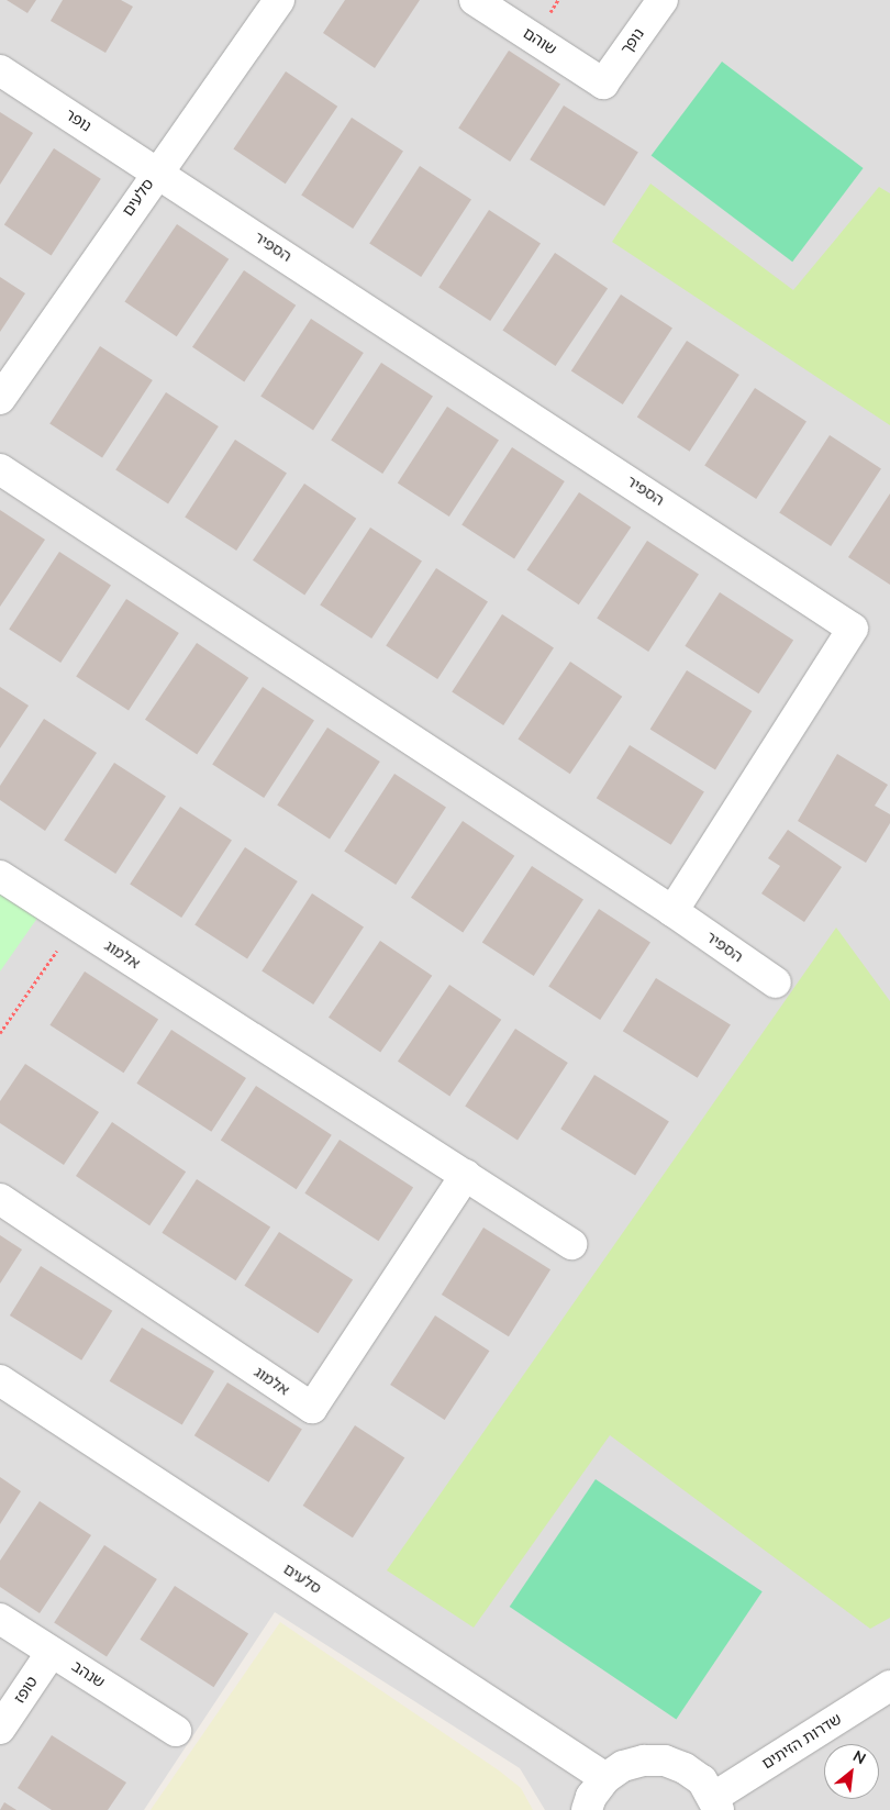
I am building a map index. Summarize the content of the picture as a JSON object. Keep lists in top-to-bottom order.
{
  "streets": {
    "street": [
      "שוהם",
      "נופך",
      "נופר",
      "סלעים",
      "הספיר",
      "אלמוג",
      "שנהב",
      "טופז",
      "שדרות הזיתים"
    ]
  },
  "crossings": [
    ["שוהם", "נופך"],
    ["נופר", "סלעים"],
    ["נופר", "הספיר"],
    ["סלעים", "הספיר"],
    ["שנהב", "טופז"]
  ],
  "north": "top right"
}
